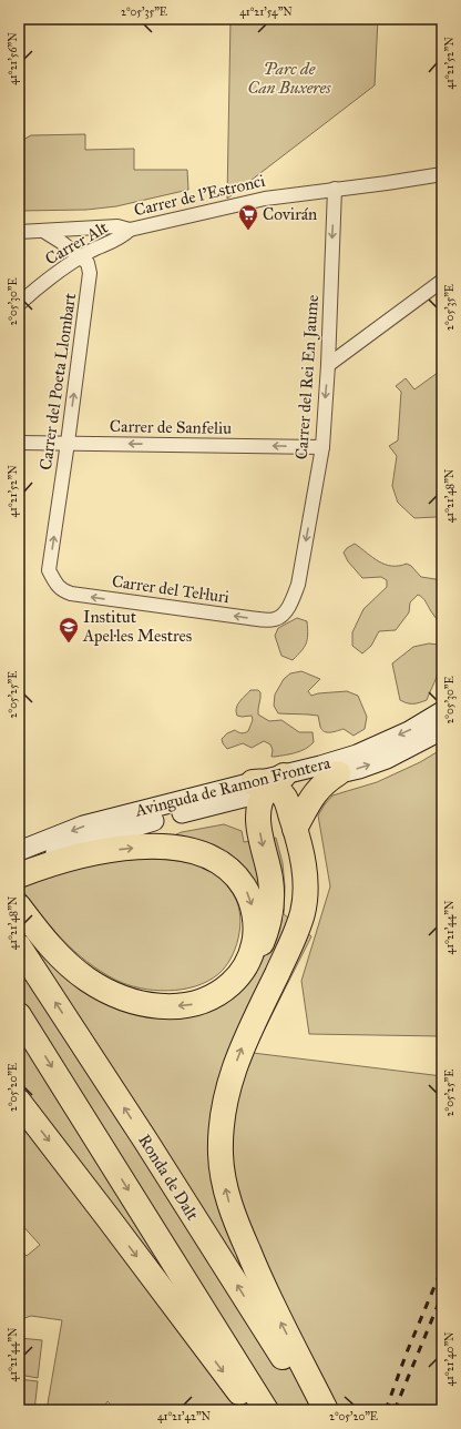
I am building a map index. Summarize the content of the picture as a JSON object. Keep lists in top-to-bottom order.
{
  "streets": {
    "highway": ["Ronda de Dalt"],
    "street": [
      "Carrer de l'Estronci",
      "Carrer Alt",
      "Carrer del Rei En Jaume",
      "Carrer del Poeta Llombart",
      "Carrer de Sanfeliu",
      "Carrer del Tel·luri",
      "Avinguda de Ramon Frontera"
    ]
  },
  "crossings": [
    ["Carrer de l'Estronci", "Carrer Alt"],
    ["Carrer de l'Estronci", "Carrer del Rei En Jaume"],
    ["Carrer de l'Estronci", "Carrer del Poeta Llombart"],
    ["Carrer Alt", "Carrer del Poeta Llombart"],
    ["Carrer del Rei En Jaume", "Carrer de Sanfeliu"],
    ["Carrer del Rei En Jaume", "Carrer del Tel·luri"],
    ["Carrer del Poeta Llombart", "Carrer de Sanfeliu"],
    ["Carrer del Poeta Llombart", "Carrer del Tel·luri"]
  ],
  "one_way": [
    "Carrer del Rei En Jaume",
    "Carrer del Poeta Llombart",
    "Carrer de Sanfeliu",
    "Carrer del Tel·luri"
  ],
  "parks": ["Parc de Can Buxeres"],
  "places": {
    "supermarket": ["Covirán"],
    "school or university": ["Institut Apel·les Mestres"]
  },
  "coordinates": [
    "2°05'35\"E",
    "41°21'54\"N",
    "41°21'56\"N",
    "41°21'52\"N",
    "2°05'30\"E",
    "41°21'48\"N",
    "2°05'25\"E",
    "41°21'44\"N",
    "2°05'20\"E",
    "41°21'40\"N",
    "41°21'42\"N"
  ]
}
